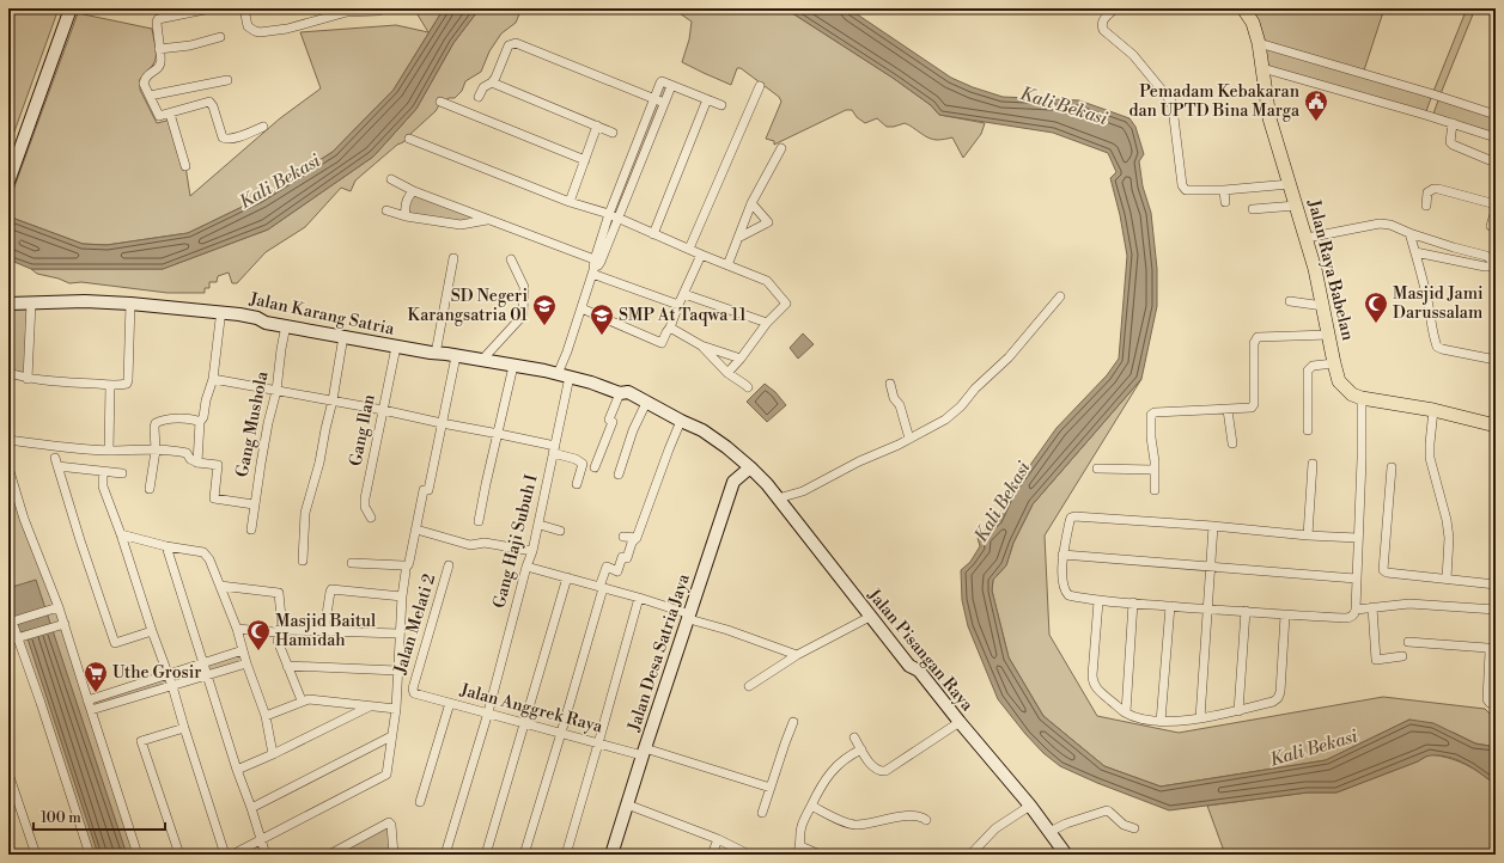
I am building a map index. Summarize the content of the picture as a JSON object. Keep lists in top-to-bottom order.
{
  "streets": {
    "main road": ["Jalan Raya Babelan"],
    "street": [
      "Jalan Karang Satria",
      "Gang Mushola",
      "Gang Ilan",
      "Gang Haji Subuh I",
      "Jalan Melati 2",
      "Jalan Pisangan Raya",
      "Jalan Desa Satria Jaya",
      "Jalan Anggrek Raya"
    ]
  },
  "crossings": [
    ["Jalan Karang Satria", "Gang Mushola"],
    ["Jalan Karang Satria", "Gang Ilan"],
    ["Jalan Karang Satria", "Gang Haji Subuh I"],
    ["Jalan Karang Satria", "Jalan Pisangan Raya"],
    ["Jalan Karang Satria", "Jalan Desa Satria Jaya"],
    ["Gang Haji Subuh I", "Jalan Anggrek Raya"],
    ["Jalan Melati 2", "Jalan Anggrek Raya"],
    ["Jalan Pisangan Raya", "Jalan Desa Satria Jaya"],
    ["Jalan Desa Satria Jaya", "Jalan Anggrek Raya"]
  ],
  "water": ["Kali Bekasi"],
  "places": {
    "public building": ["Pemadam Kebakaran dan UPTD Bina Marga"],
    "mosque": ["Masjid Jami Darussalam", "Masjid Baitul Hamidah"],
    "school or university": ["SD Negeri Karangsatria 01", "SMP At Taqwa 11"],
    "supermarket": ["Uthe Grosir"]
  },
  "scale_bar": "100 m"
}
